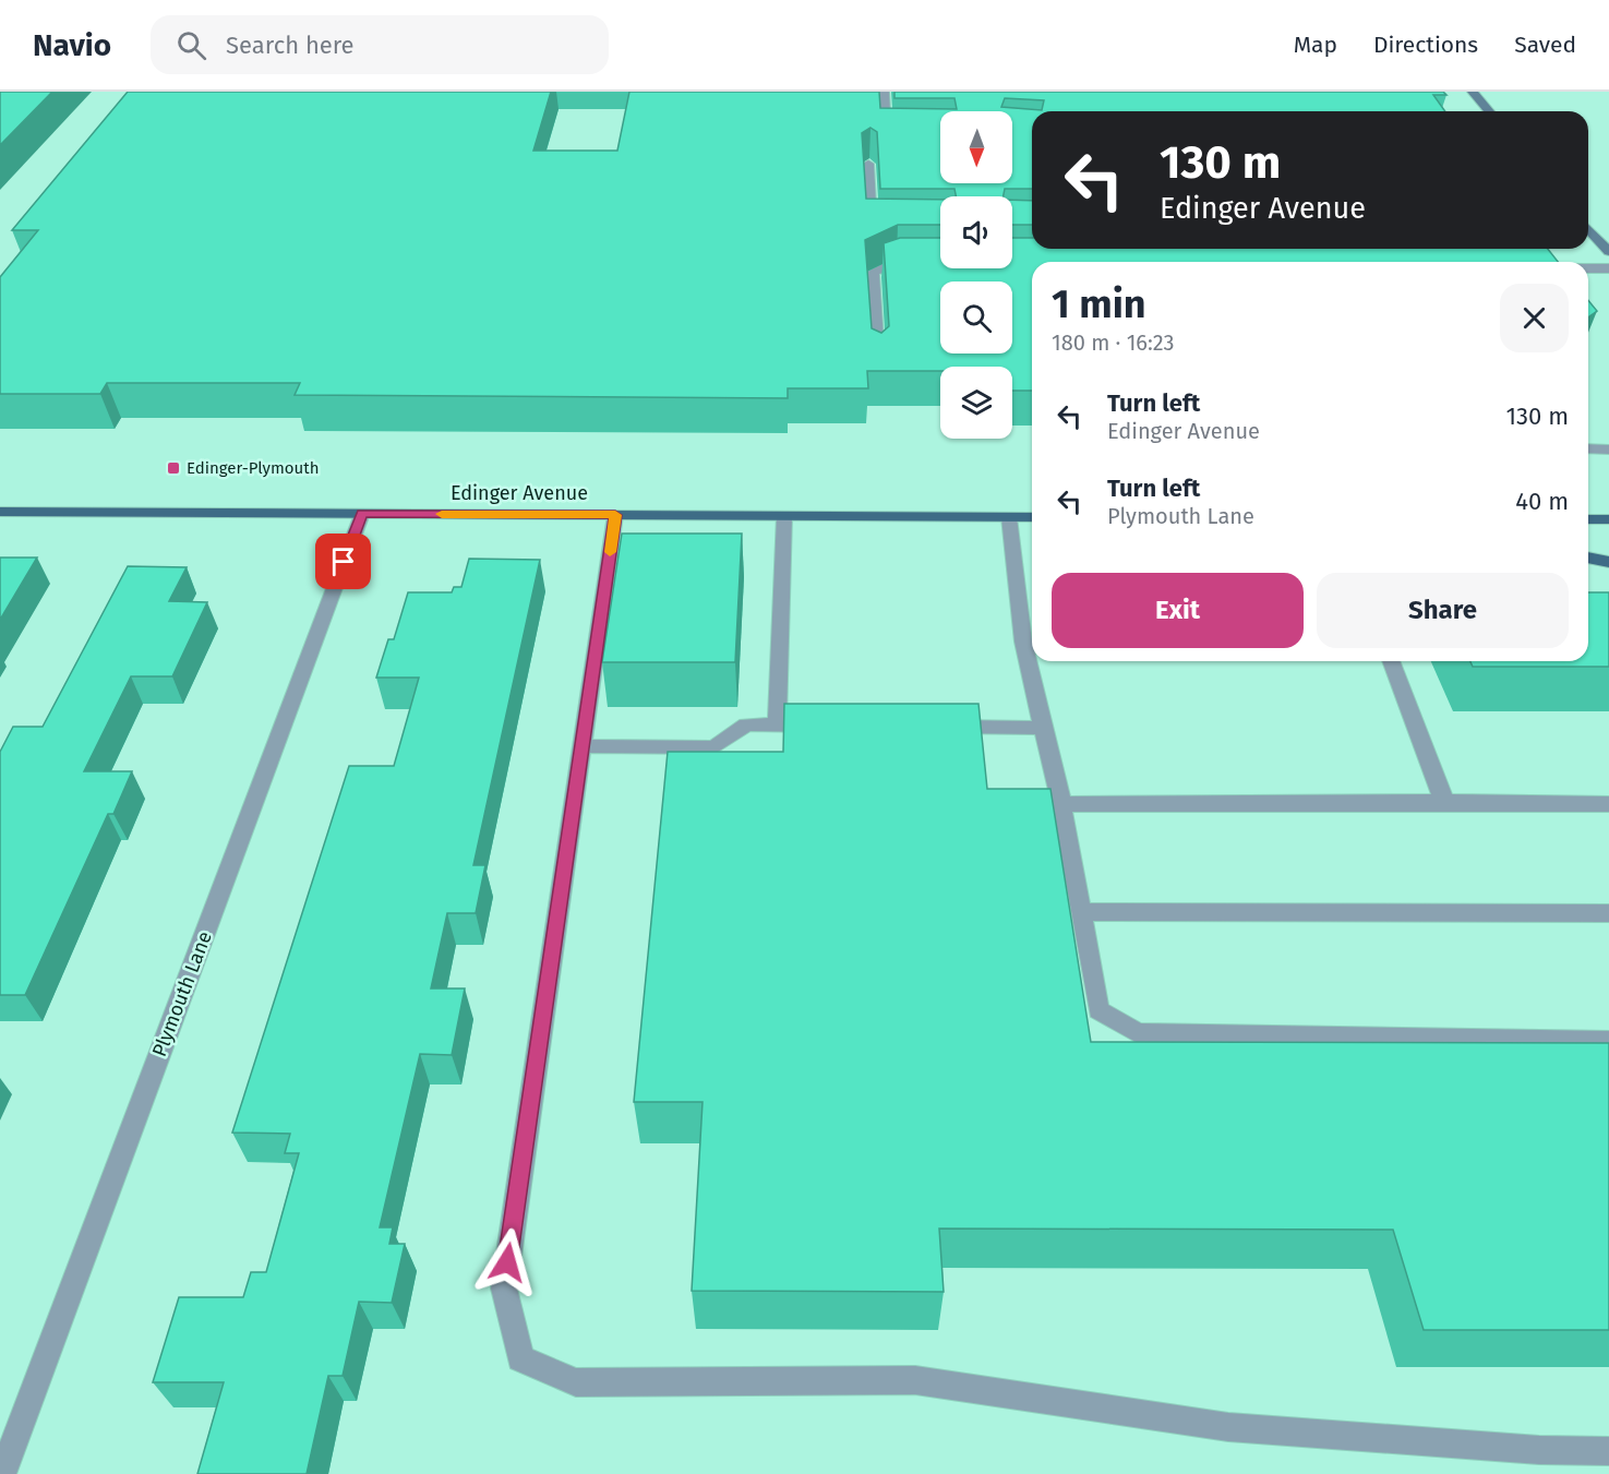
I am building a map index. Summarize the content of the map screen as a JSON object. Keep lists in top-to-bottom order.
{
  "streets": {
    "main road": ["Edinger Avenue"],
    "street": ["Plymouth Lane"]
  },
  "crossings": [
    ["Edinger Avenue", "Plymouth Lane"]
  ],
  "places": {
    "transit": ["Edinger-Plymouth"]
  },
  "north": "bottom",
  "page": {
    "header": "Navio",
    "search": "Search here",
    "nav": ["Map", "Directions", "Saved"],
    "turn": ["130 m", "Edinger Avenue"],
    "heading": ["1 min", "180 m · 16:23"],
    "list": [
      {
        "name": "Turn left",
        "note": "Edinger Avenue",
        "value": "130 m"
      },
      {
        "name": "Turn left",
        "note": "Plymouth Lane",
        "value": "40 m"
      }
    ],
    "buttons": ["Exit", "Share"]
  }
}
